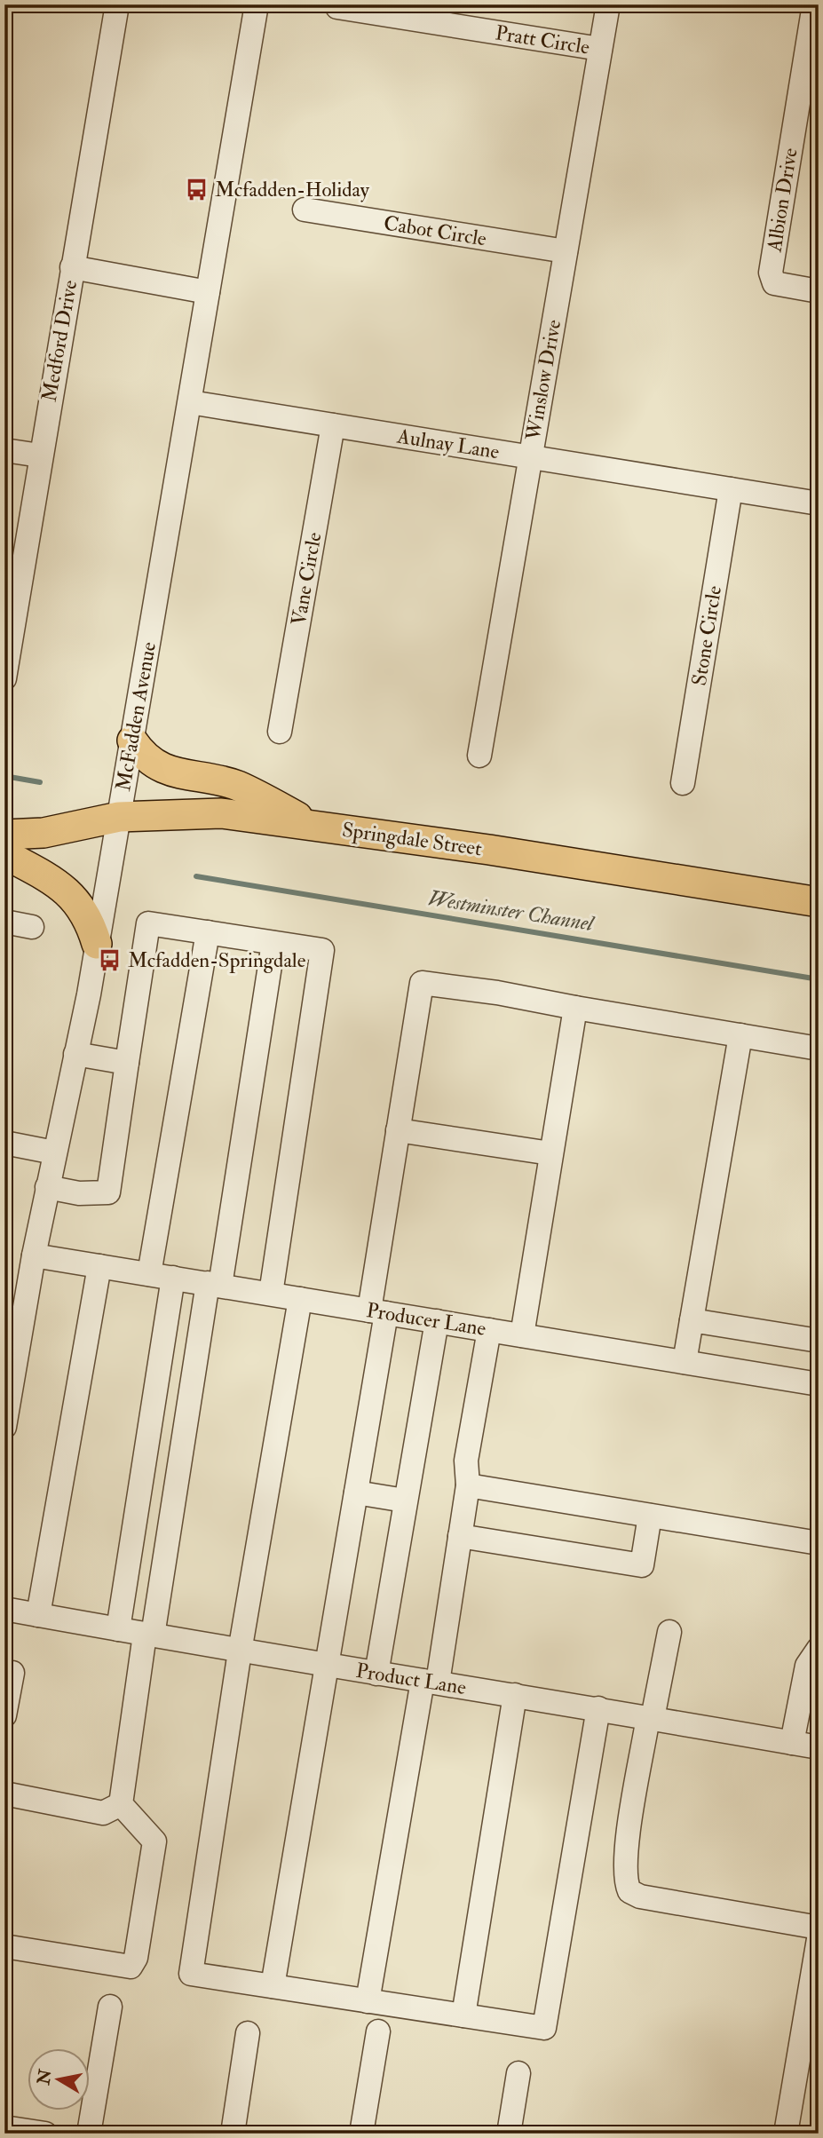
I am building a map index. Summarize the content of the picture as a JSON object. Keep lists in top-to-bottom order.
{
  "streets": {
    "main road": ["Springdale Street"],
    "street": [
      "Pratt Circle",
      "Albion Drive",
      "Cabot Circle",
      "Medford Drive",
      "Winslow Drive",
      "Aulnay Lane",
      "Vane Circle",
      "Stone Circle",
      "McFadden Avenue",
      "Producer Lane",
      "Product Lane"
    ]
  },
  "crossings": [
    ["Pratt Circle", "Winslow Drive"],
    ["Cabot Circle", "Winslow Drive"],
    ["Winslow Drive", "Aulnay Lane"],
    ["Aulnay Lane", "Vane Circle"],
    ["Aulnay Lane", "Stone Circle"],
    ["Aulnay Lane", "McFadden Avenue"],
    ["McFadden Avenue", "Springdale Street"],
    ["McFadden Avenue", "Producer Lane"]
  ],
  "water": ["Westminster Channel"],
  "places": {
    "bus stop": ["Mcfadden-Holiday", "Mcfadden-Springdale"]
  },
  "north": "left"
}
